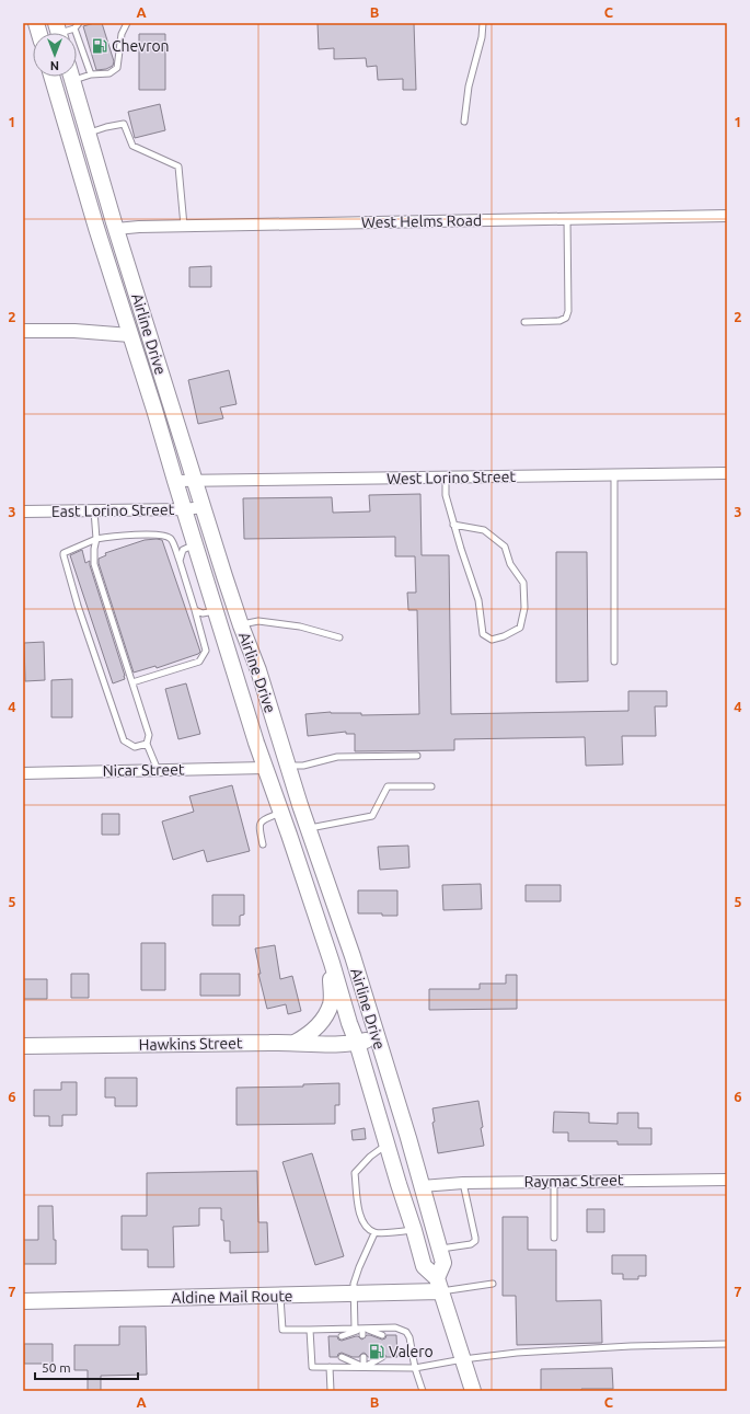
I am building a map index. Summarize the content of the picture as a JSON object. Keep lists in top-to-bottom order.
{
  "streets": {
    "main road": ["Airline Drive", "Hawkins Street", "Aldine Mail Route"],
    "street": [
      "West Helms Road",
      "West Lorino Street",
      "East Lorino Street",
      "Nicar Street",
      "Raymac Street"
    ]
  },
  "crossings": [
    ["West Helms Road", "Airline Drive"],
    ["Airline Drive", "West Lorino Street"],
    ["Airline Drive", "East Lorino Street"],
    ["Airline Drive", "Nicar Street"],
    ["Airline Drive", "Hawkins Street"],
    ["Airline Drive", "Raymac Street"],
    ["Airline Drive", "Aldine Mail Route"]
  ],
  "places": {
    "fuel station": ["Chevron", "Valero"]
  },
  "scale_bar": "50 m",
  "north": "bottom",
  "grid": {
    "columns": ["A", "B", "C"],
    "rows": [
      "1",
      "2",
      "3",
      "4",
      "5",
      "6",
      "7"
    ]
  }
}
